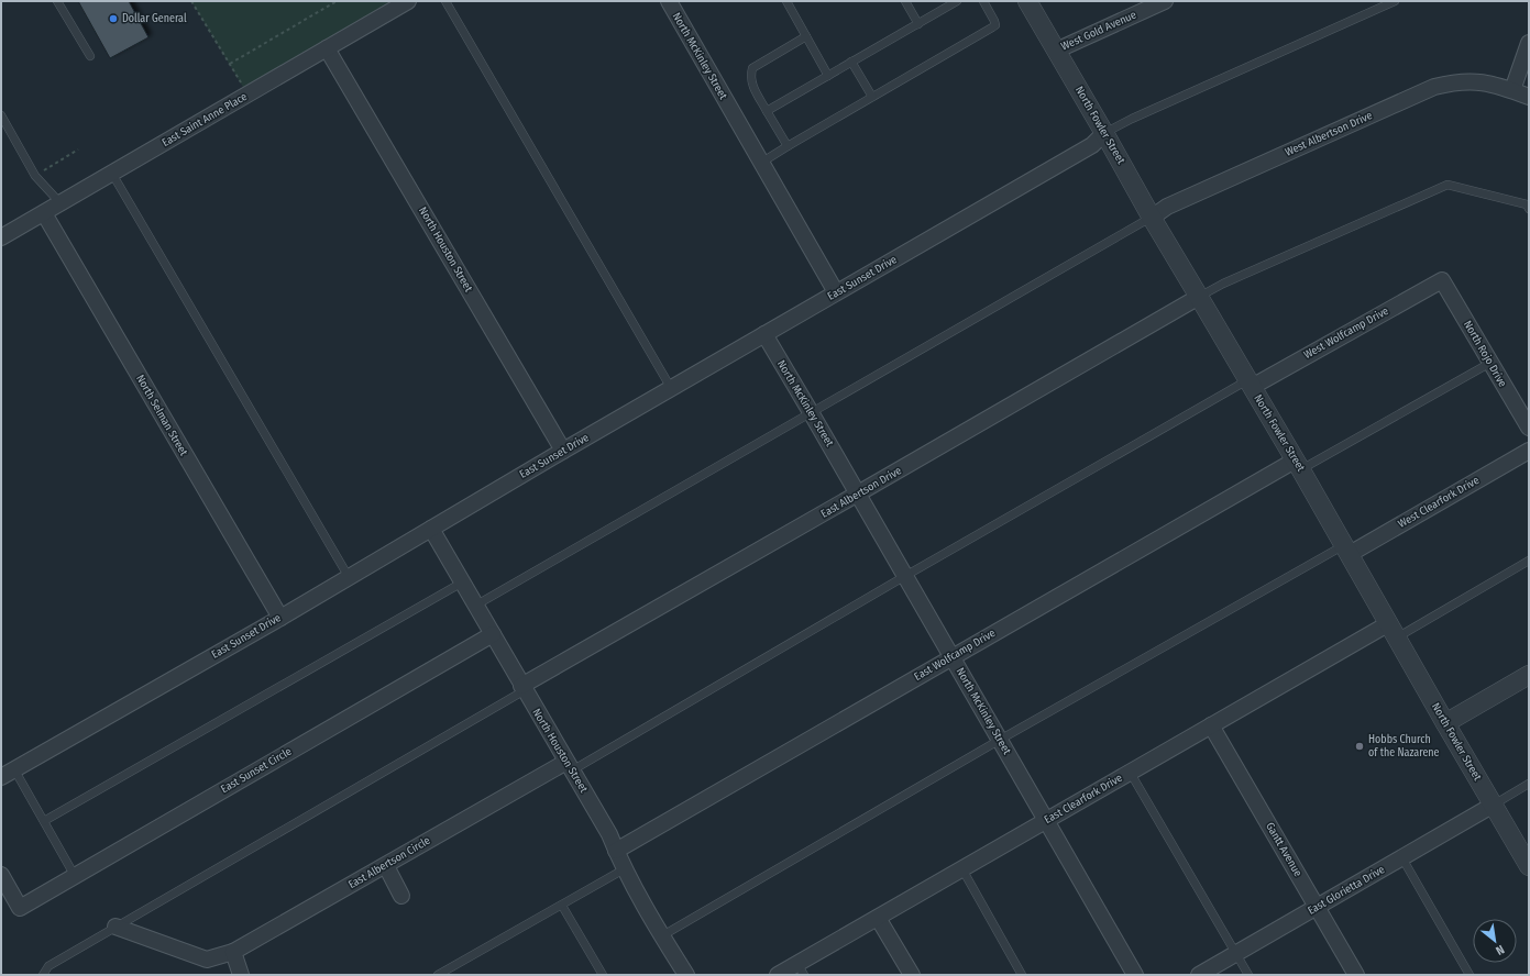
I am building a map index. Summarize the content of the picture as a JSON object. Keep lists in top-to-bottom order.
{
  "streets": {
    "street": [
      "West Gold Avenue",
      "North McKinley Street",
      "East Saint Anne Place",
      "North Fowler Street",
      "West Albertson Drive",
      "North Houston Street",
      "East Sunset Drive",
      "West Wolfcamp Drive",
      "North Rojo Drive",
      "North Selman Street",
      "East Albertson Drive",
      "West Clearfork Drive",
      "East Wolfcamp Drive",
      "East Sunset Circle",
      "East Clearfork Drive",
      "Gantt Avenue",
      "East Albertson Circle",
      "East Glorietta Drive"
    ]
  },
  "crossings": [
    ["West Gold Avenue", "North Fowler Street"],
    ["North McKinley Street", "East Sunset Drive"],
    ["North McKinley Street", "East Albertson Drive"],
    ["North McKinley Street", "East Wolfcamp Drive"],
    ["North McKinley Street", "East Clearfork Drive"],
    ["East Saint Anne Place", "North Houston Street"],
    ["East Saint Anne Place", "North Selman Street"],
    ["North Fowler Street", "West Albertson Drive"],
    ["North Fowler Street", "East Sunset Drive"],
    ["North Fowler Street", "West Wolfcamp Drive"],
    ["North Fowler Street", "East Albertson Drive"],
    ["North Fowler Street", "West Clearfork Drive"],
    ["North Fowler Street", "East Wolfcamp Drive"],
    ["North Fowler Street", "East Clearfork Drive"],
    ["North Fowler Street", "East Glorietta Drive"],
    ["North Houston Street", "East Sunset Drive"],
    ["North Houston Street", "East Albertson Drive"],
    ["North Houston Street", "East Wolfcamp Drive"],
    ["North Houston Street", "East Sunset Circle"],
    ["North Houston Street", "East Albertson Circle"],
    ["East Sunset Drive", "North Selman Street"],
    ["West Wolfcamp Drive", "North Rojo Drive"],
    ["East Clearfork Drive", "Gantt Avenue"],
    ["Gantt Avenue", "East Glorietta Drive"]
  ],
  "places": ["Dollar General", "Hobbs Church of the Nazarene"],
  "north": "bottom right"
}
